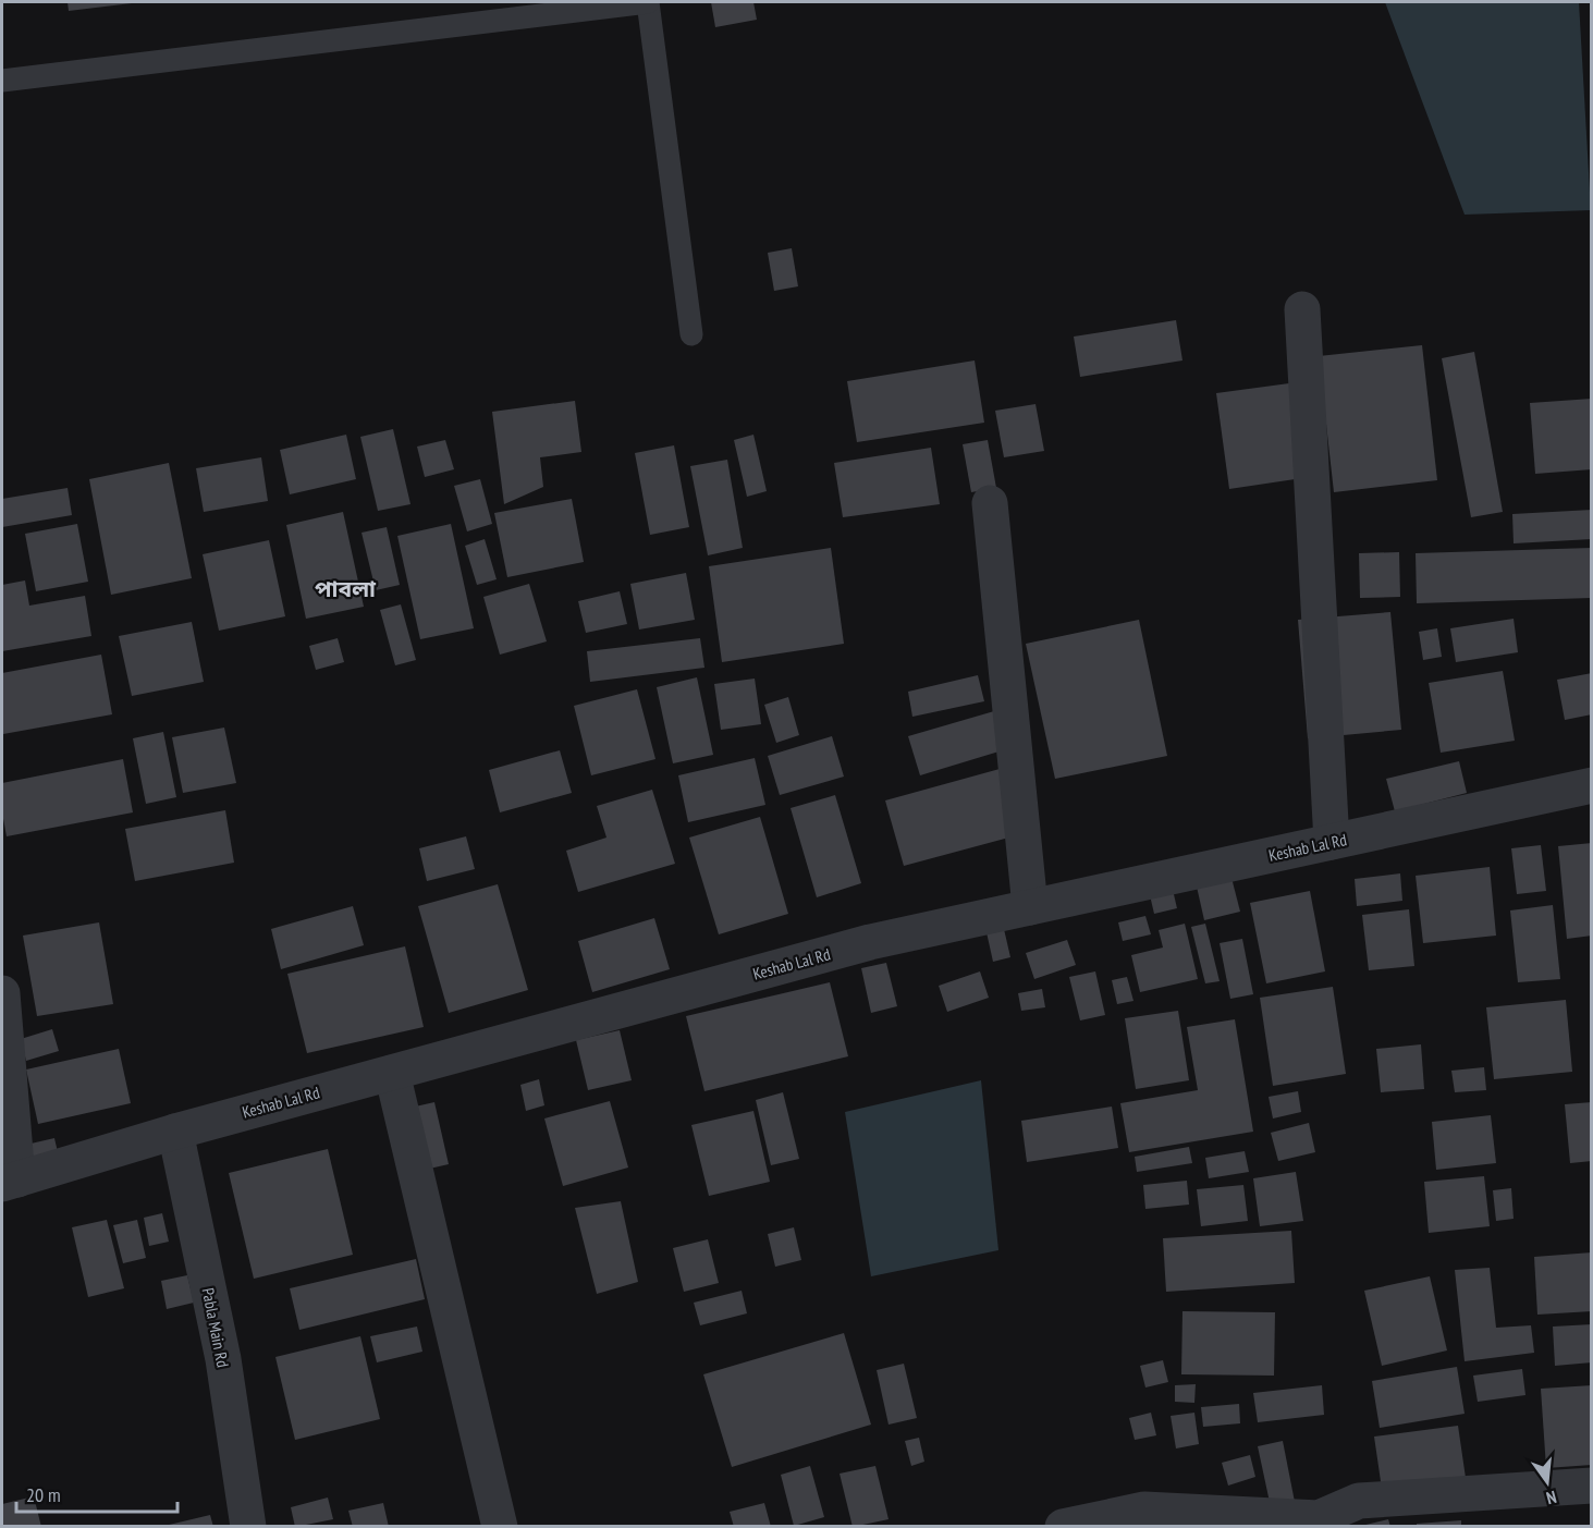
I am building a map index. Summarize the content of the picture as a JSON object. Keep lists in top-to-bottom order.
{
  "streets": {
    "street": ["Keshab Lal Rd", "Pabla Main Rd"]
  },
  "crossings": [
    ["Keshab Lal Rd", "Pabla Main Rd"]
  ],
  "districts": ["পাবলা"],
  "scale_bar": "20 m",
  "north": "bottom"
}
